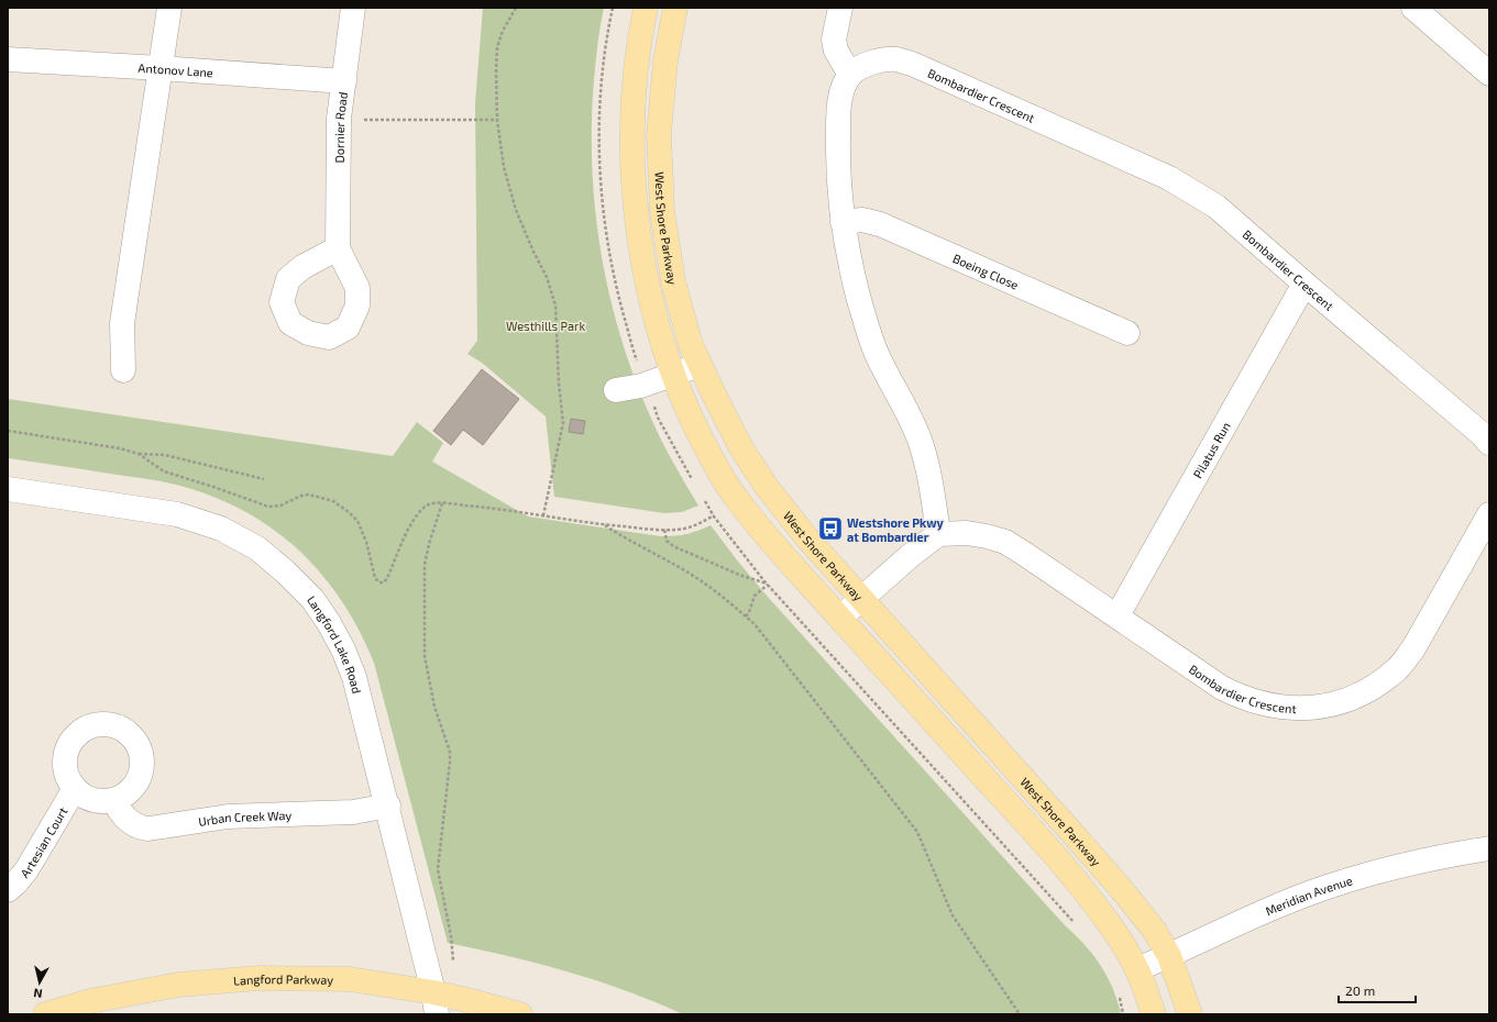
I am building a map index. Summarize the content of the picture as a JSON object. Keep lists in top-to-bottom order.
{
  "streets": {
    "main road": ["West Shore Parkway", "Langford Parkway"],
    "street": [
      "Antonov Lane",
      "Bombardier Crescent",
      "Dornier Road",
      "Boeing Close",
      "Pilatus Run",
      "Langford Lake Road",
      "Urban Creek Way",
      "Artesian Court",
      "Meridian Avenue"
    ]
  },
  "crossings": [
    ["Antonov Lane", "Dornier Road"],
    ["Bombardier Crescent", "Pilatus Run"],
    ["West Shore Parkway", "Meridian Avenue"],
    ["Langford Lake Road", "Urban Creek Way"],
    ["Langford Lake Road", "Langford Parkway"],
    ["Urban Creek Way", "Artesian Court"]
  ],
  "parks": ["Westhills Park"],
  "places": {
    "bus stop": ["Westshore Pkwy at Bombardier"]
  },
  "scale_bar": "20 m",
  "north": "bottom"
}
